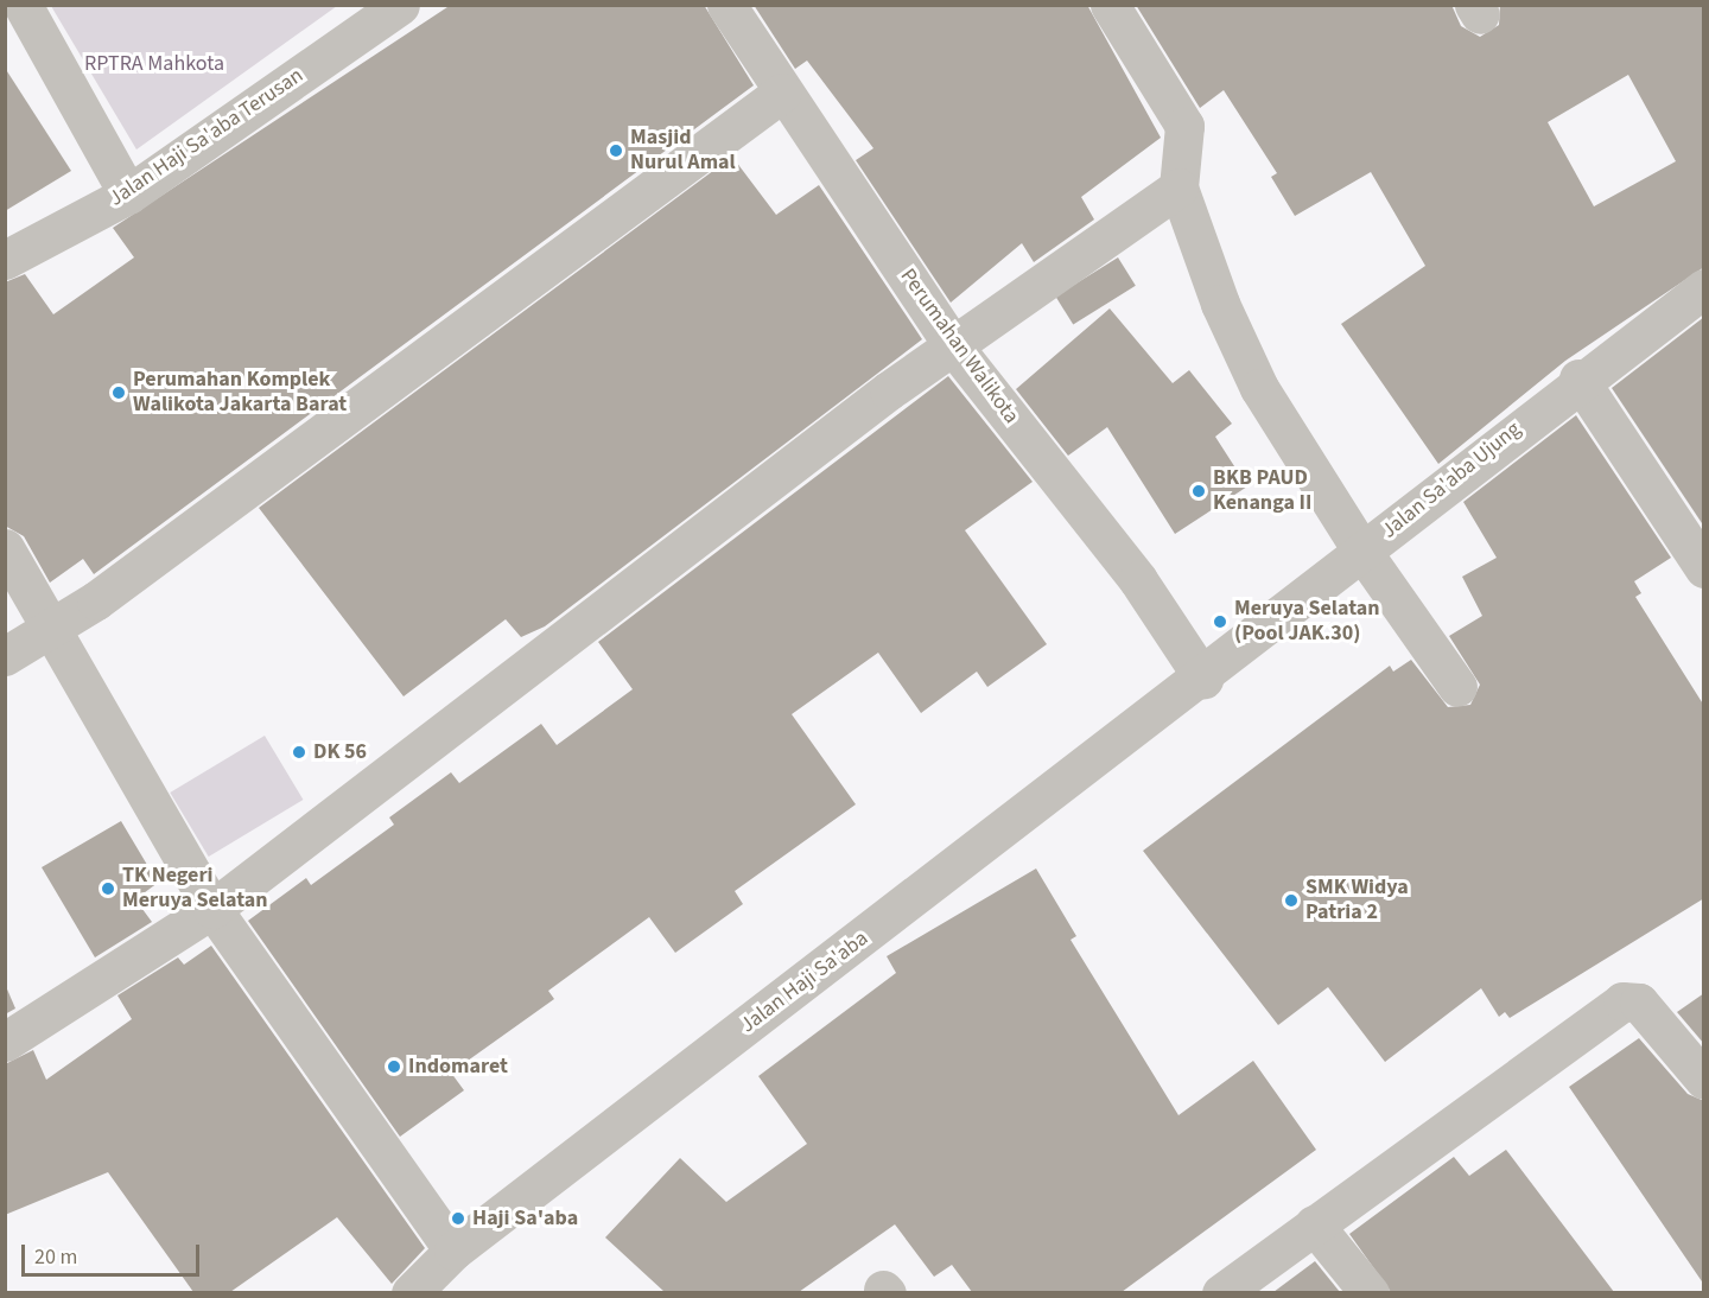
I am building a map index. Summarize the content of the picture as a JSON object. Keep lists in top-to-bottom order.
{
  "streets": {
    "street": [
      "Jalan Haji Sa'aba Terusan",
      "Perumahan Walikota",
      "Jalan Sa'aba Ujung",
      "Jalan Haji Sa'aba"
    ]
  },
  "crossings": [
    ["Perumahan Walikota", "Jalan Sa'aba Ujung"],
    ["Perumahan Walikota", "Jalan Haji Sa'aba"],
    ["Jalan Sa'aba Ujung", "Jalan Haji Sa'aba"]
  ],
  "parks": ["RPTRA Mahkota"],
  "places": [
    "Masjid Nurul Amal",
    "Perumahan Komplek Walikota Jakarta Barat",
    "BKB PAUD Kenanga II",
    "Meruya Selatan (Pool JAK.30)",
    "DK 56",
    "TK Negeri Meruya Selatan",
    "SMK Widya Patria 2",
    "Indomaret",
    "Haji Sa'aba"
  ],
  "scale_bar": "20 m"
}
